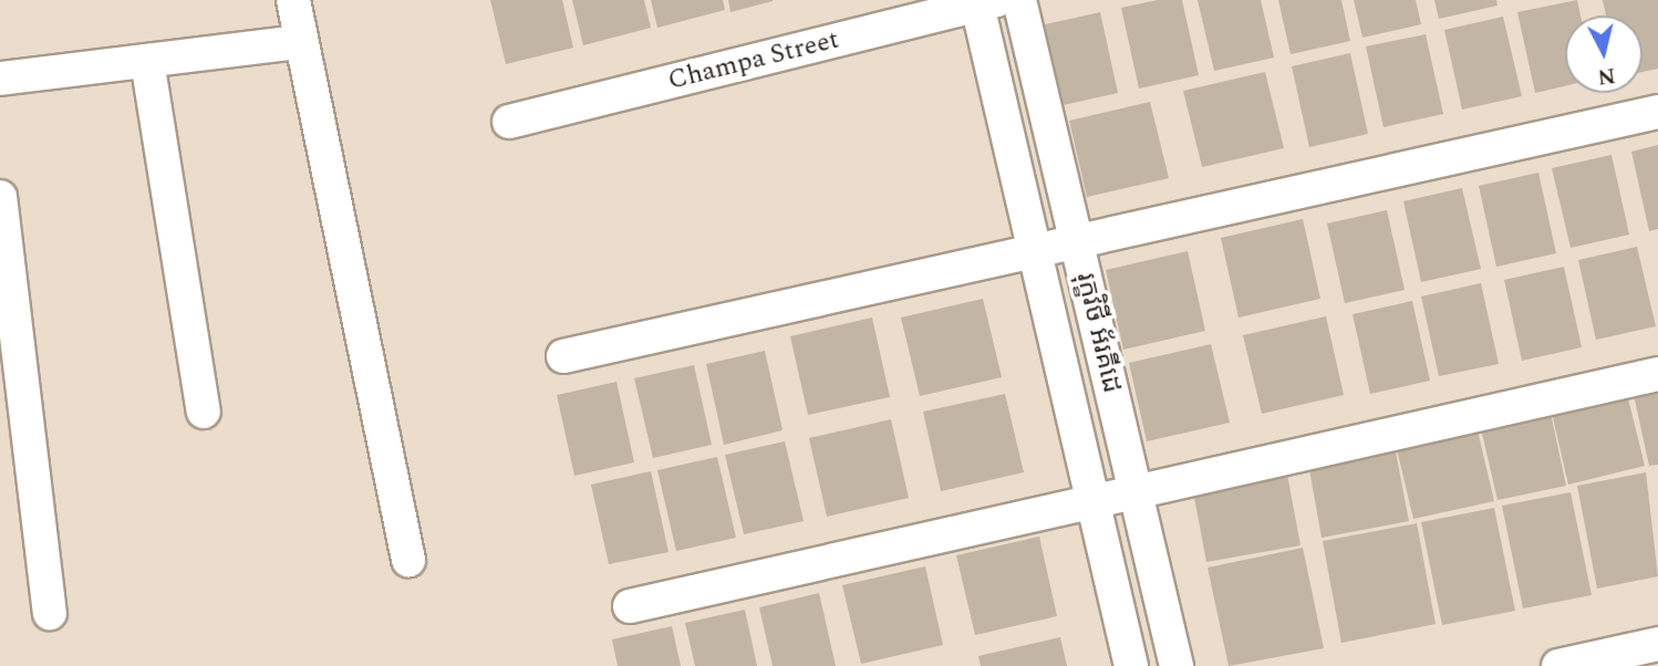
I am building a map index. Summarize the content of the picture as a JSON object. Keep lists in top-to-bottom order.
{
  "streets": {
    "street": ["Champa Street", "រុក្ខវិថី អ័រគីដេ"]
  },
  "crossings": [
    ["Champa Street", "រុក្ខវិថី អ័រគីដេ"]
  ],
  "north": "bottom"
}
